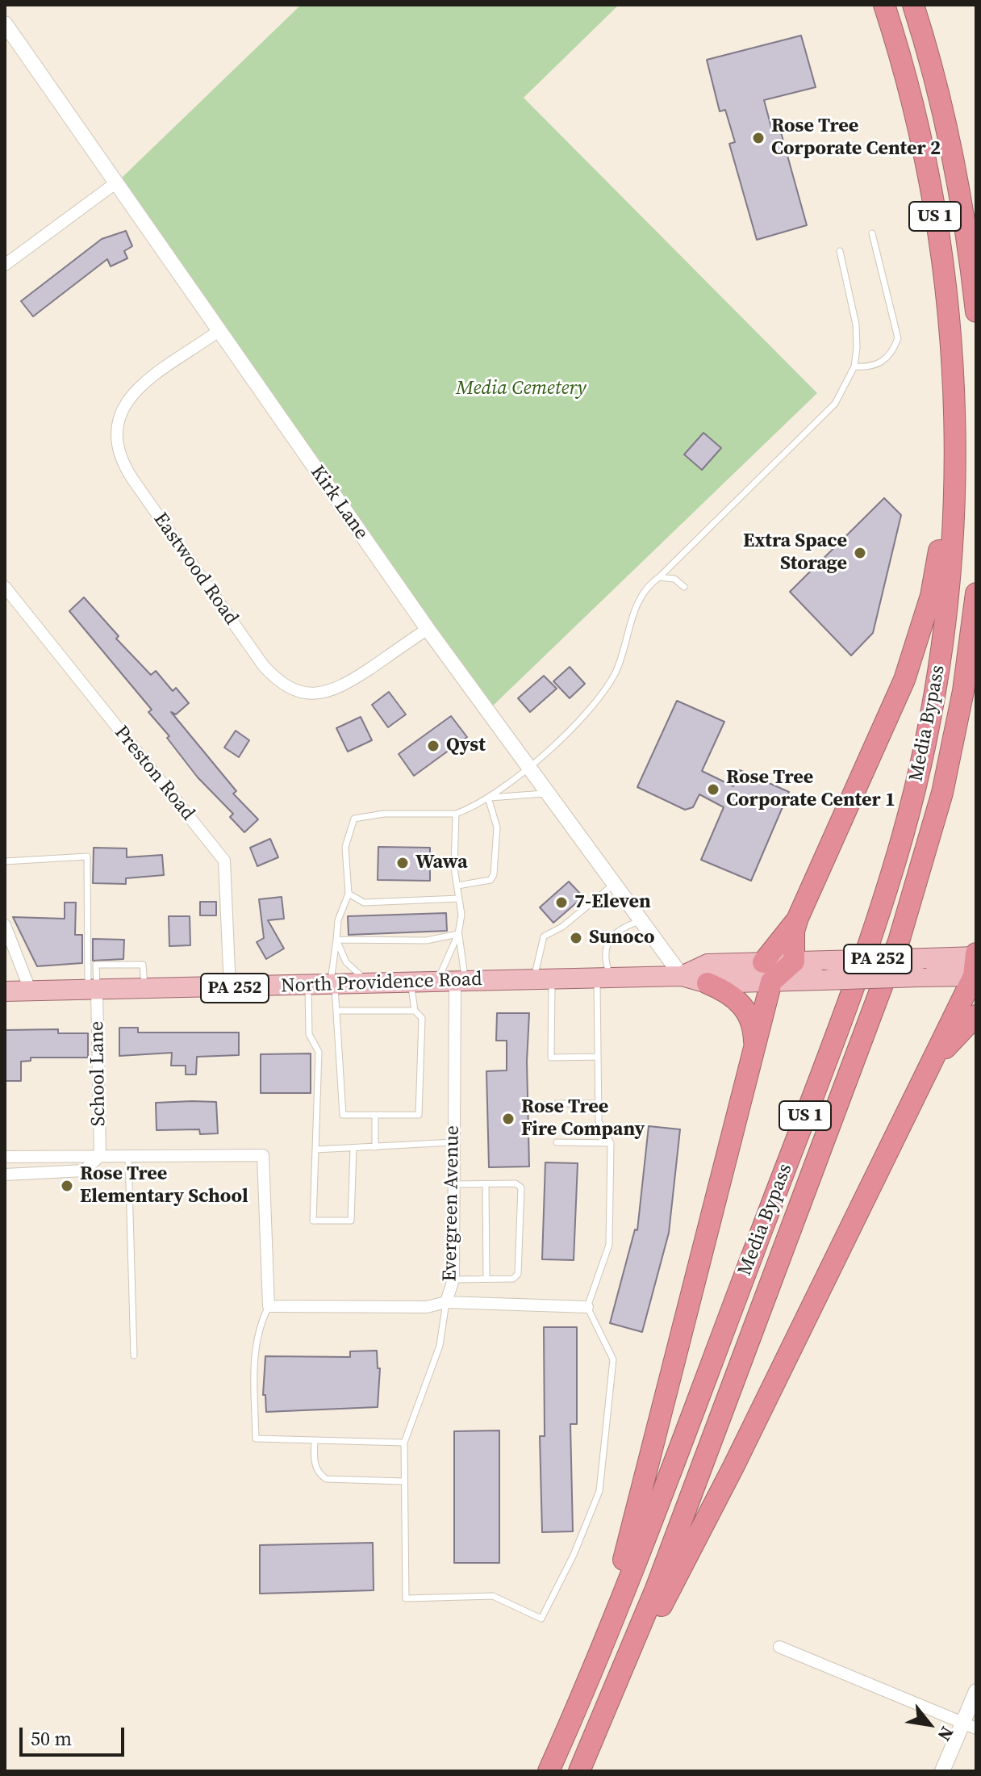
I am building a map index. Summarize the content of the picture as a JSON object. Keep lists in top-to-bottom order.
{
  "streets": {
    "highway": ["US 1", "Media Bypass"],
    "main road": ["PA 252", "North Providence Road"],
    "street": [
      "Kirk Lane",
      "Eastwood Road",
      "Preston Road",
      "School Lane",
      "Evergreen Avenue"
    ]
  },
  "crossings": [
    ["Kirk Lane", "Eastwood Road"],
    ["Kirk Lane", "North Providence Road"],
    ["Preston Road", "North Providence Road"],
    ["North Providence Road", "School Lane"],
    ["North Providence Road", "Evergreen Avenue"]
  ],
  "parks": ["Media Cemetery"],
  "places": [
    "Rose Tree Corporate Center 2",
    "Extra Space Storage",
    "Qyst",
    "Rose Tree Corporate Center 1",
    "Wawa",
    "7-Eleven",
    "Sunoco",
    "Rose Tree Fire Company",
    "Rose Tree Elementary School"
  ],
  "scale_bar": "50 m",
  "north": "bottom right"
}
